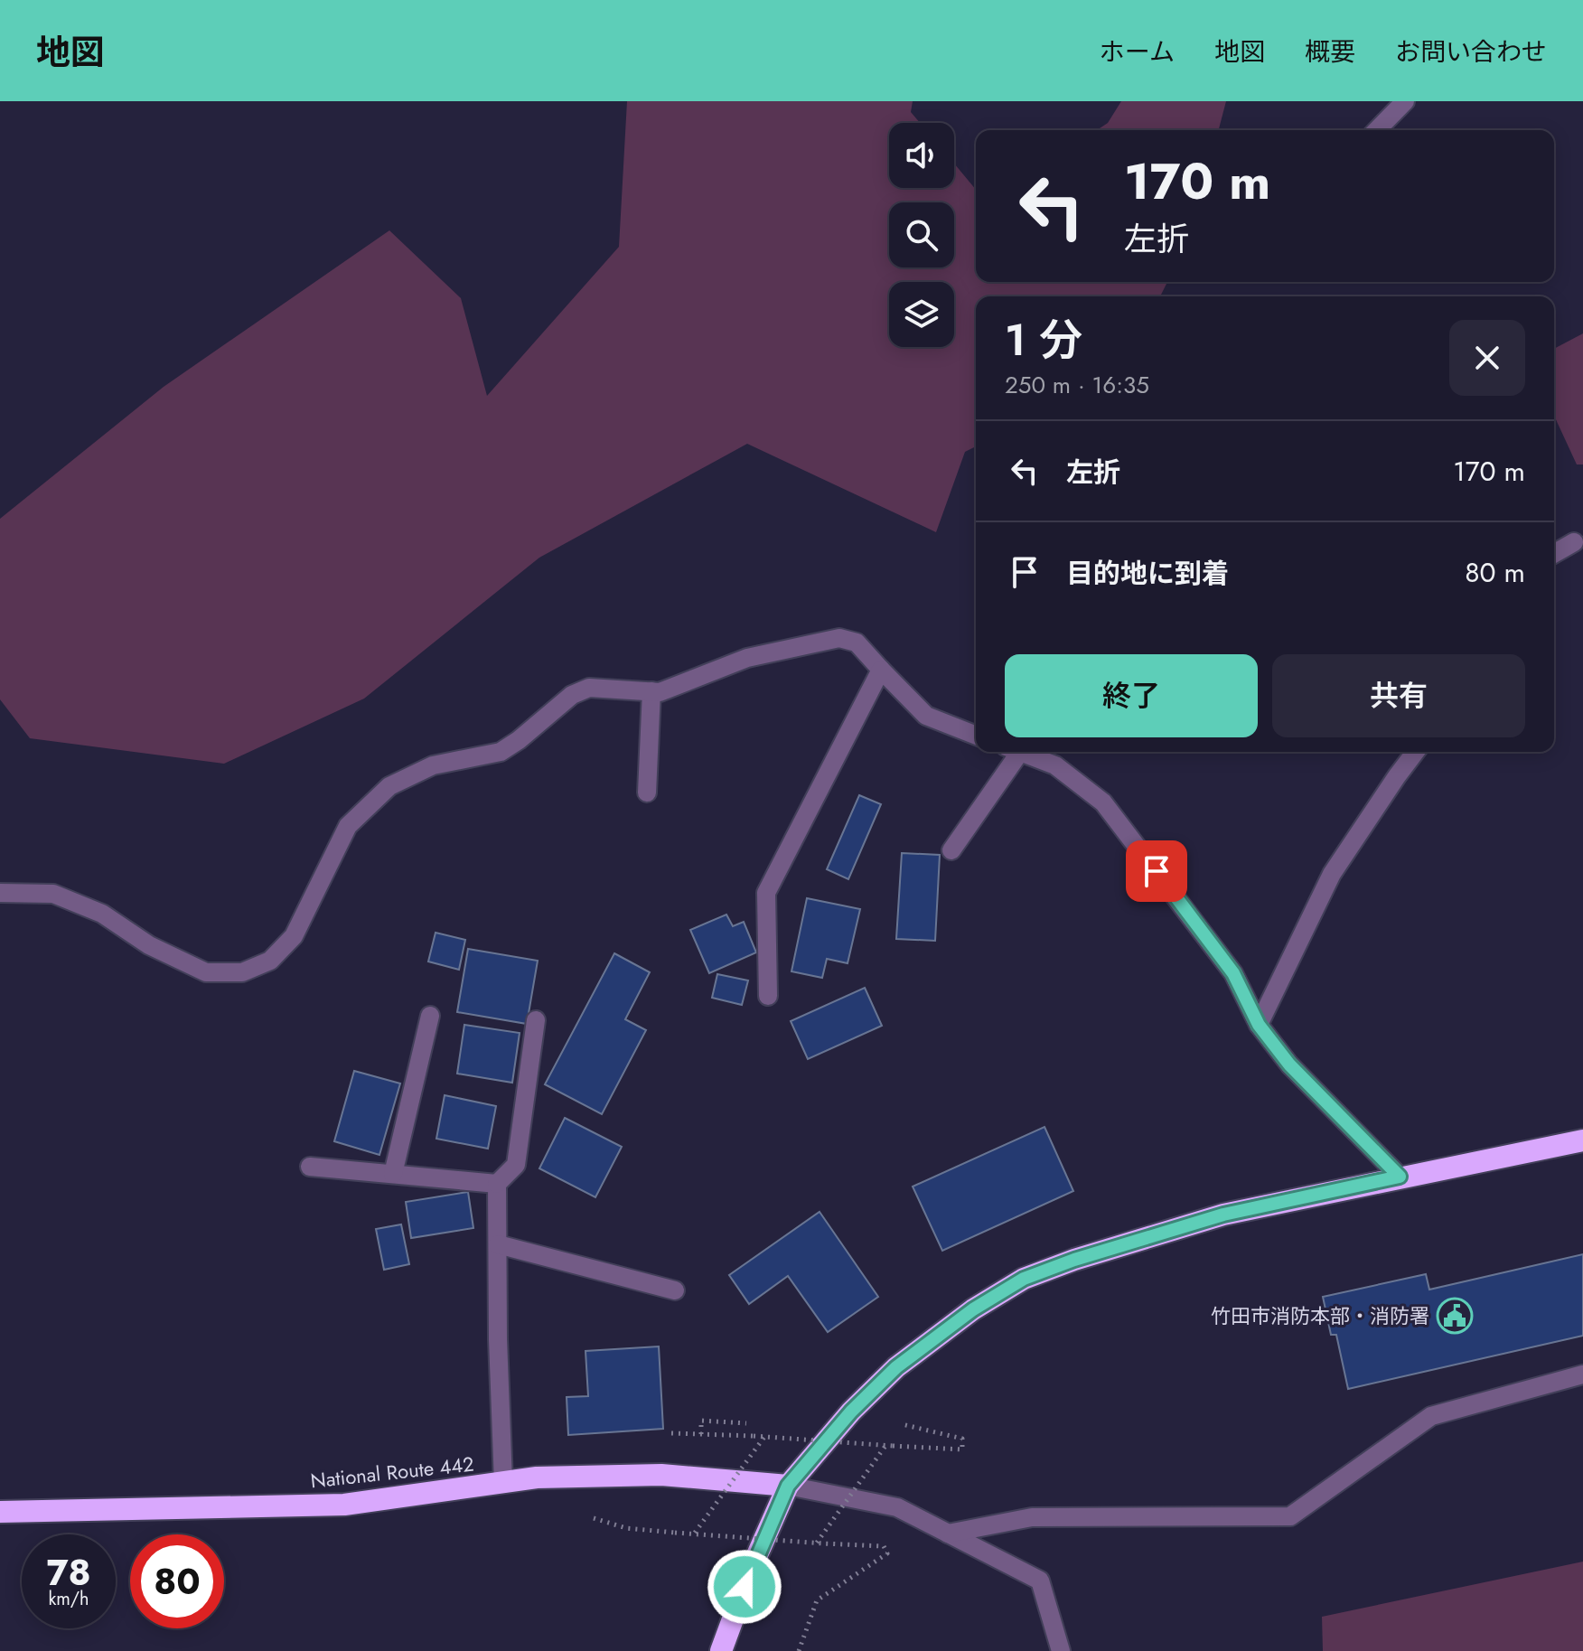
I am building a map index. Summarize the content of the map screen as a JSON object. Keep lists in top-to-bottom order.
{
  "streets": {
    "highway": ["National Route 442"]
  },
  "places": {
    "public building": ["竹田市消防本部・消防署"]
  },
  "page": {
    "header": "地図",
    "nav": [
      "ホーム",
      "地図",
      "概要",
      "お問い合わせ"
    ],
    "turn": ["170 m", "左折"],
    "heading": ["1 分", "250 m · 16:35"],
    "list": [
      {
        "name": "左折",
        "value": "170 m"
      },
      {
        "name": "目的地に到着",
        "value": "80 m"
      }
    ],
    "buttons": ["終了", "共有"],
    "speed": "78 km/h",
    "limit": "80"
  }
}
